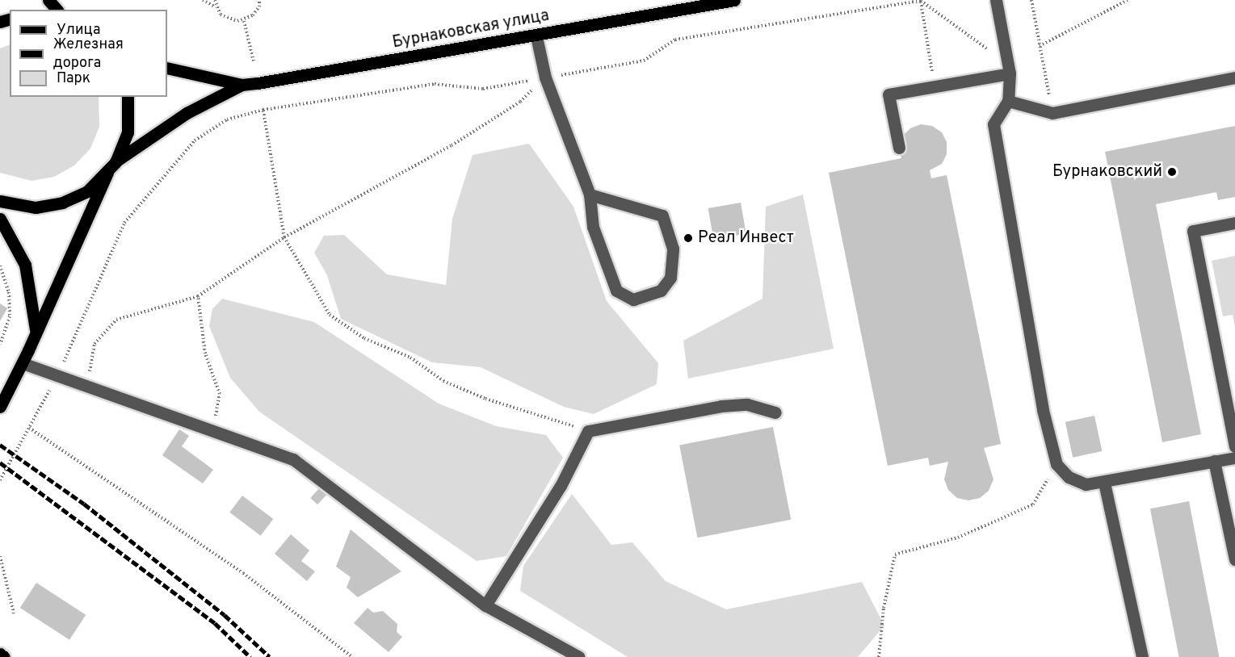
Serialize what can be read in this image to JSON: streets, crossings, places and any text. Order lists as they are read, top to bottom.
{
  "streets": {
    "main road": ["Бурнаковская улица"]
  },
  "places": ["Бурнаковский", "Реал Инвест"],
  "legend": ["Улица", "Железная дорога", "Парк"]
}
